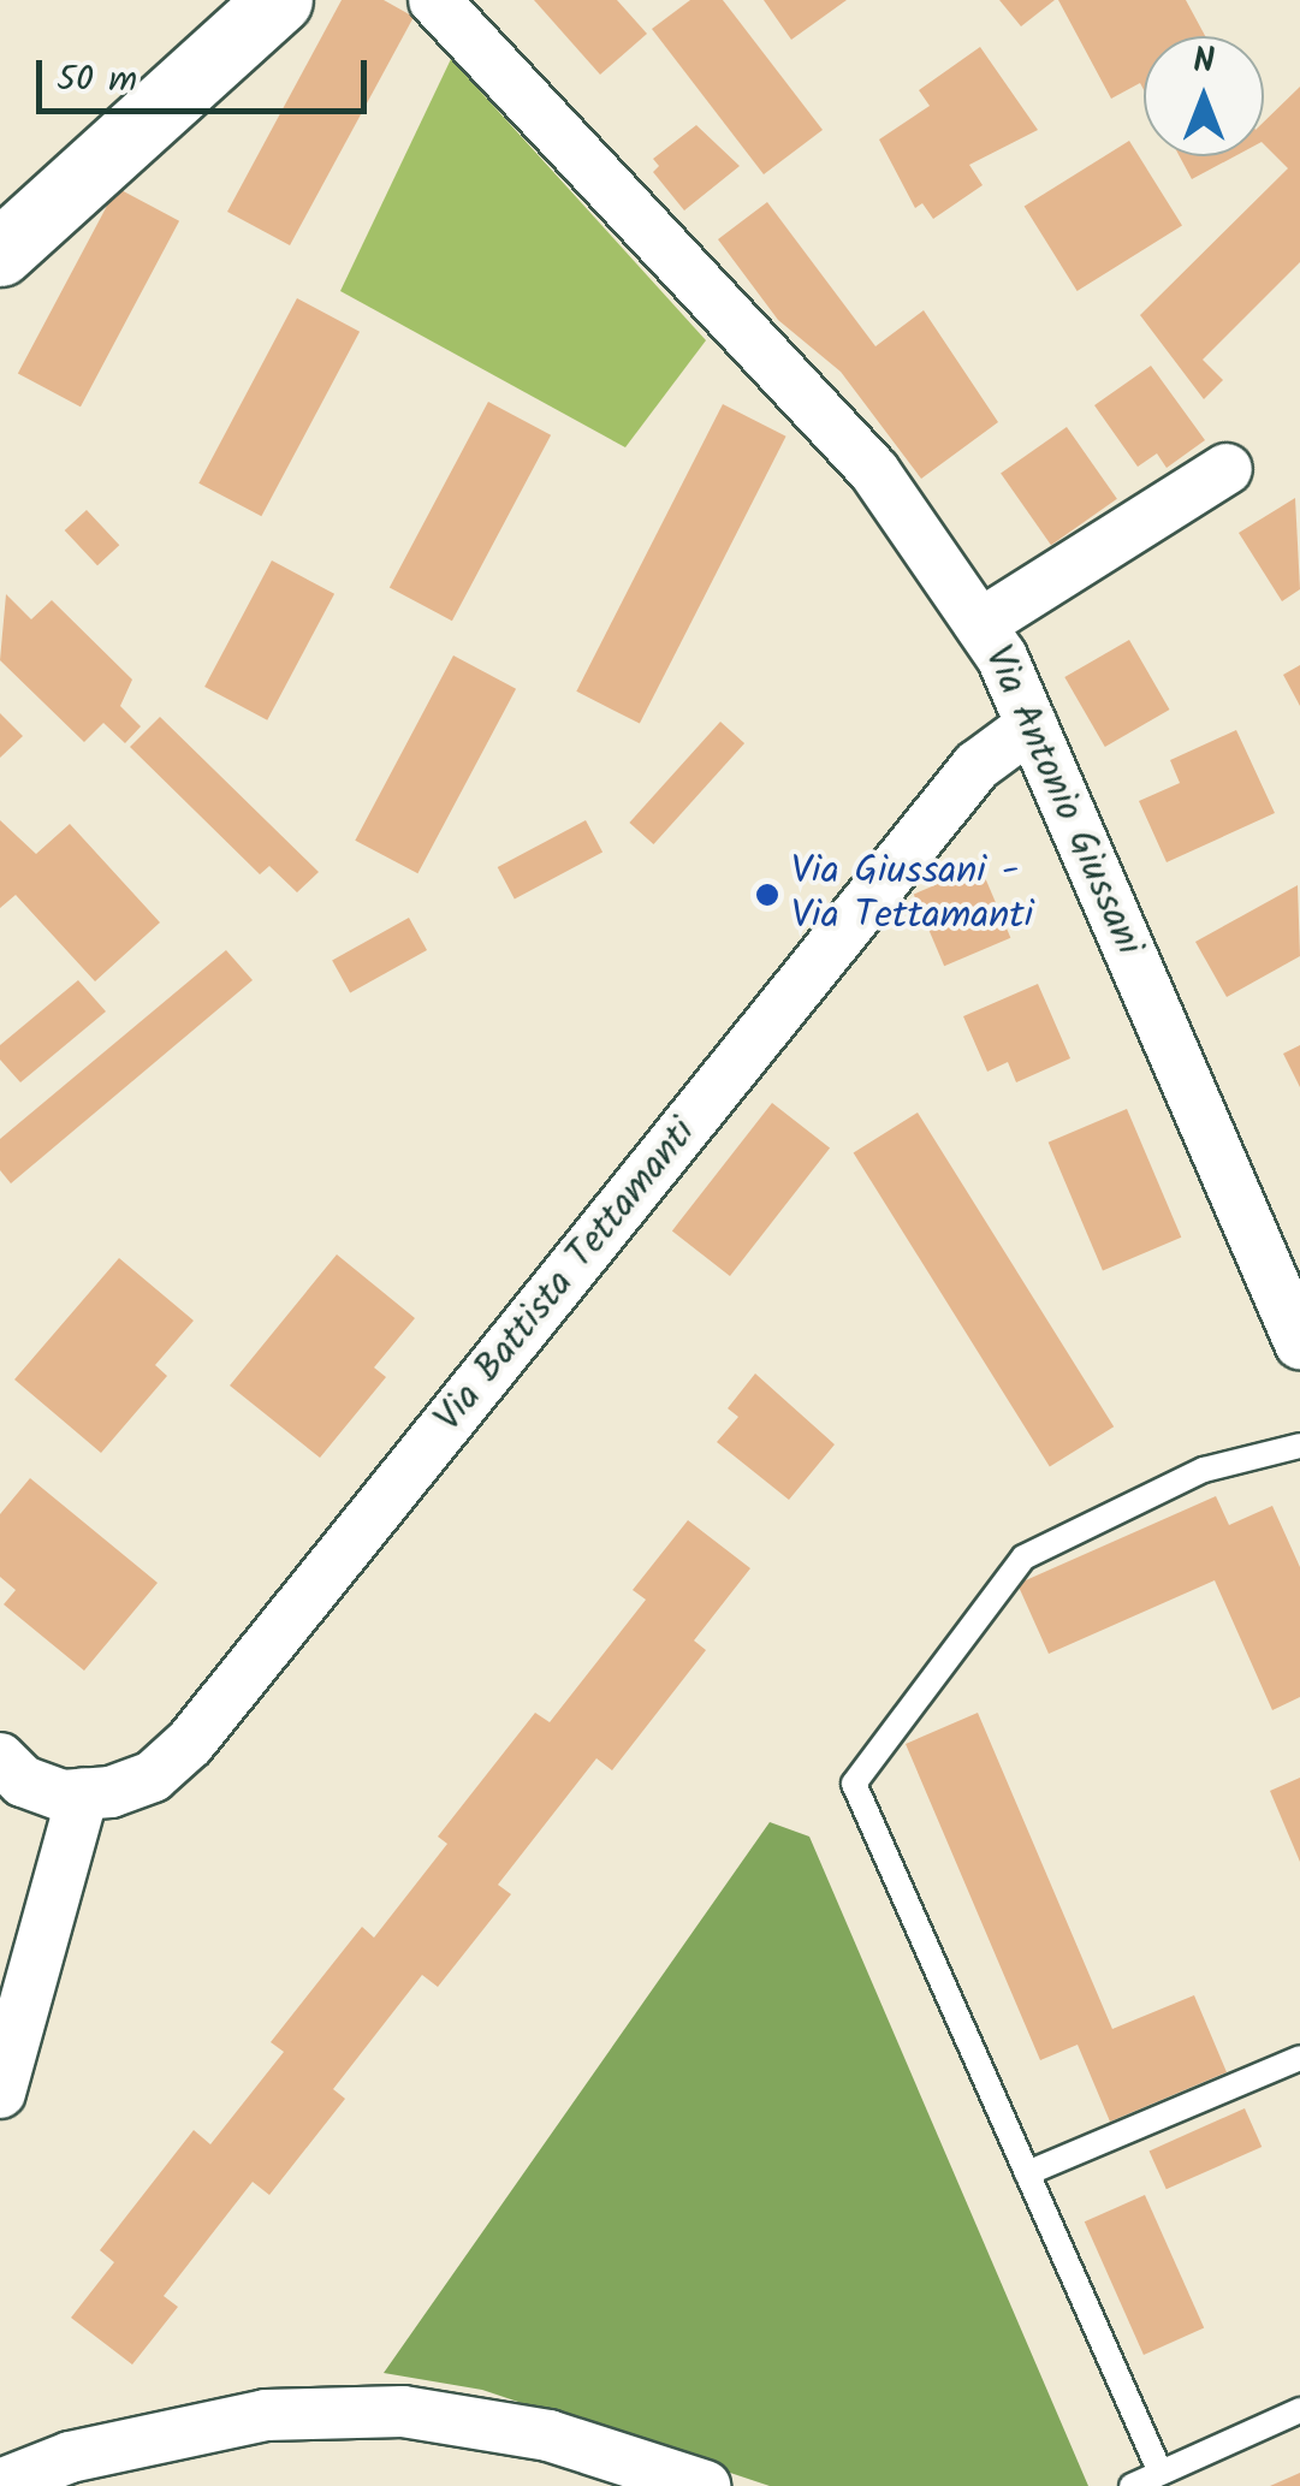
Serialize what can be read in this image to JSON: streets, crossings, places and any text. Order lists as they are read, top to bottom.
{
  "streets": {
    "street": ["Via Antonio Giussani", "Via Battista Tettamanti"]
  },
  "crossings": [
    ["Via Antonio Giussani", "Via Battista Tettamanti"]
  ],
  "places": ["Via Giussani - Via Tettamanti"],
  "scale_bar": "50 m",
  "north": "top"
}
